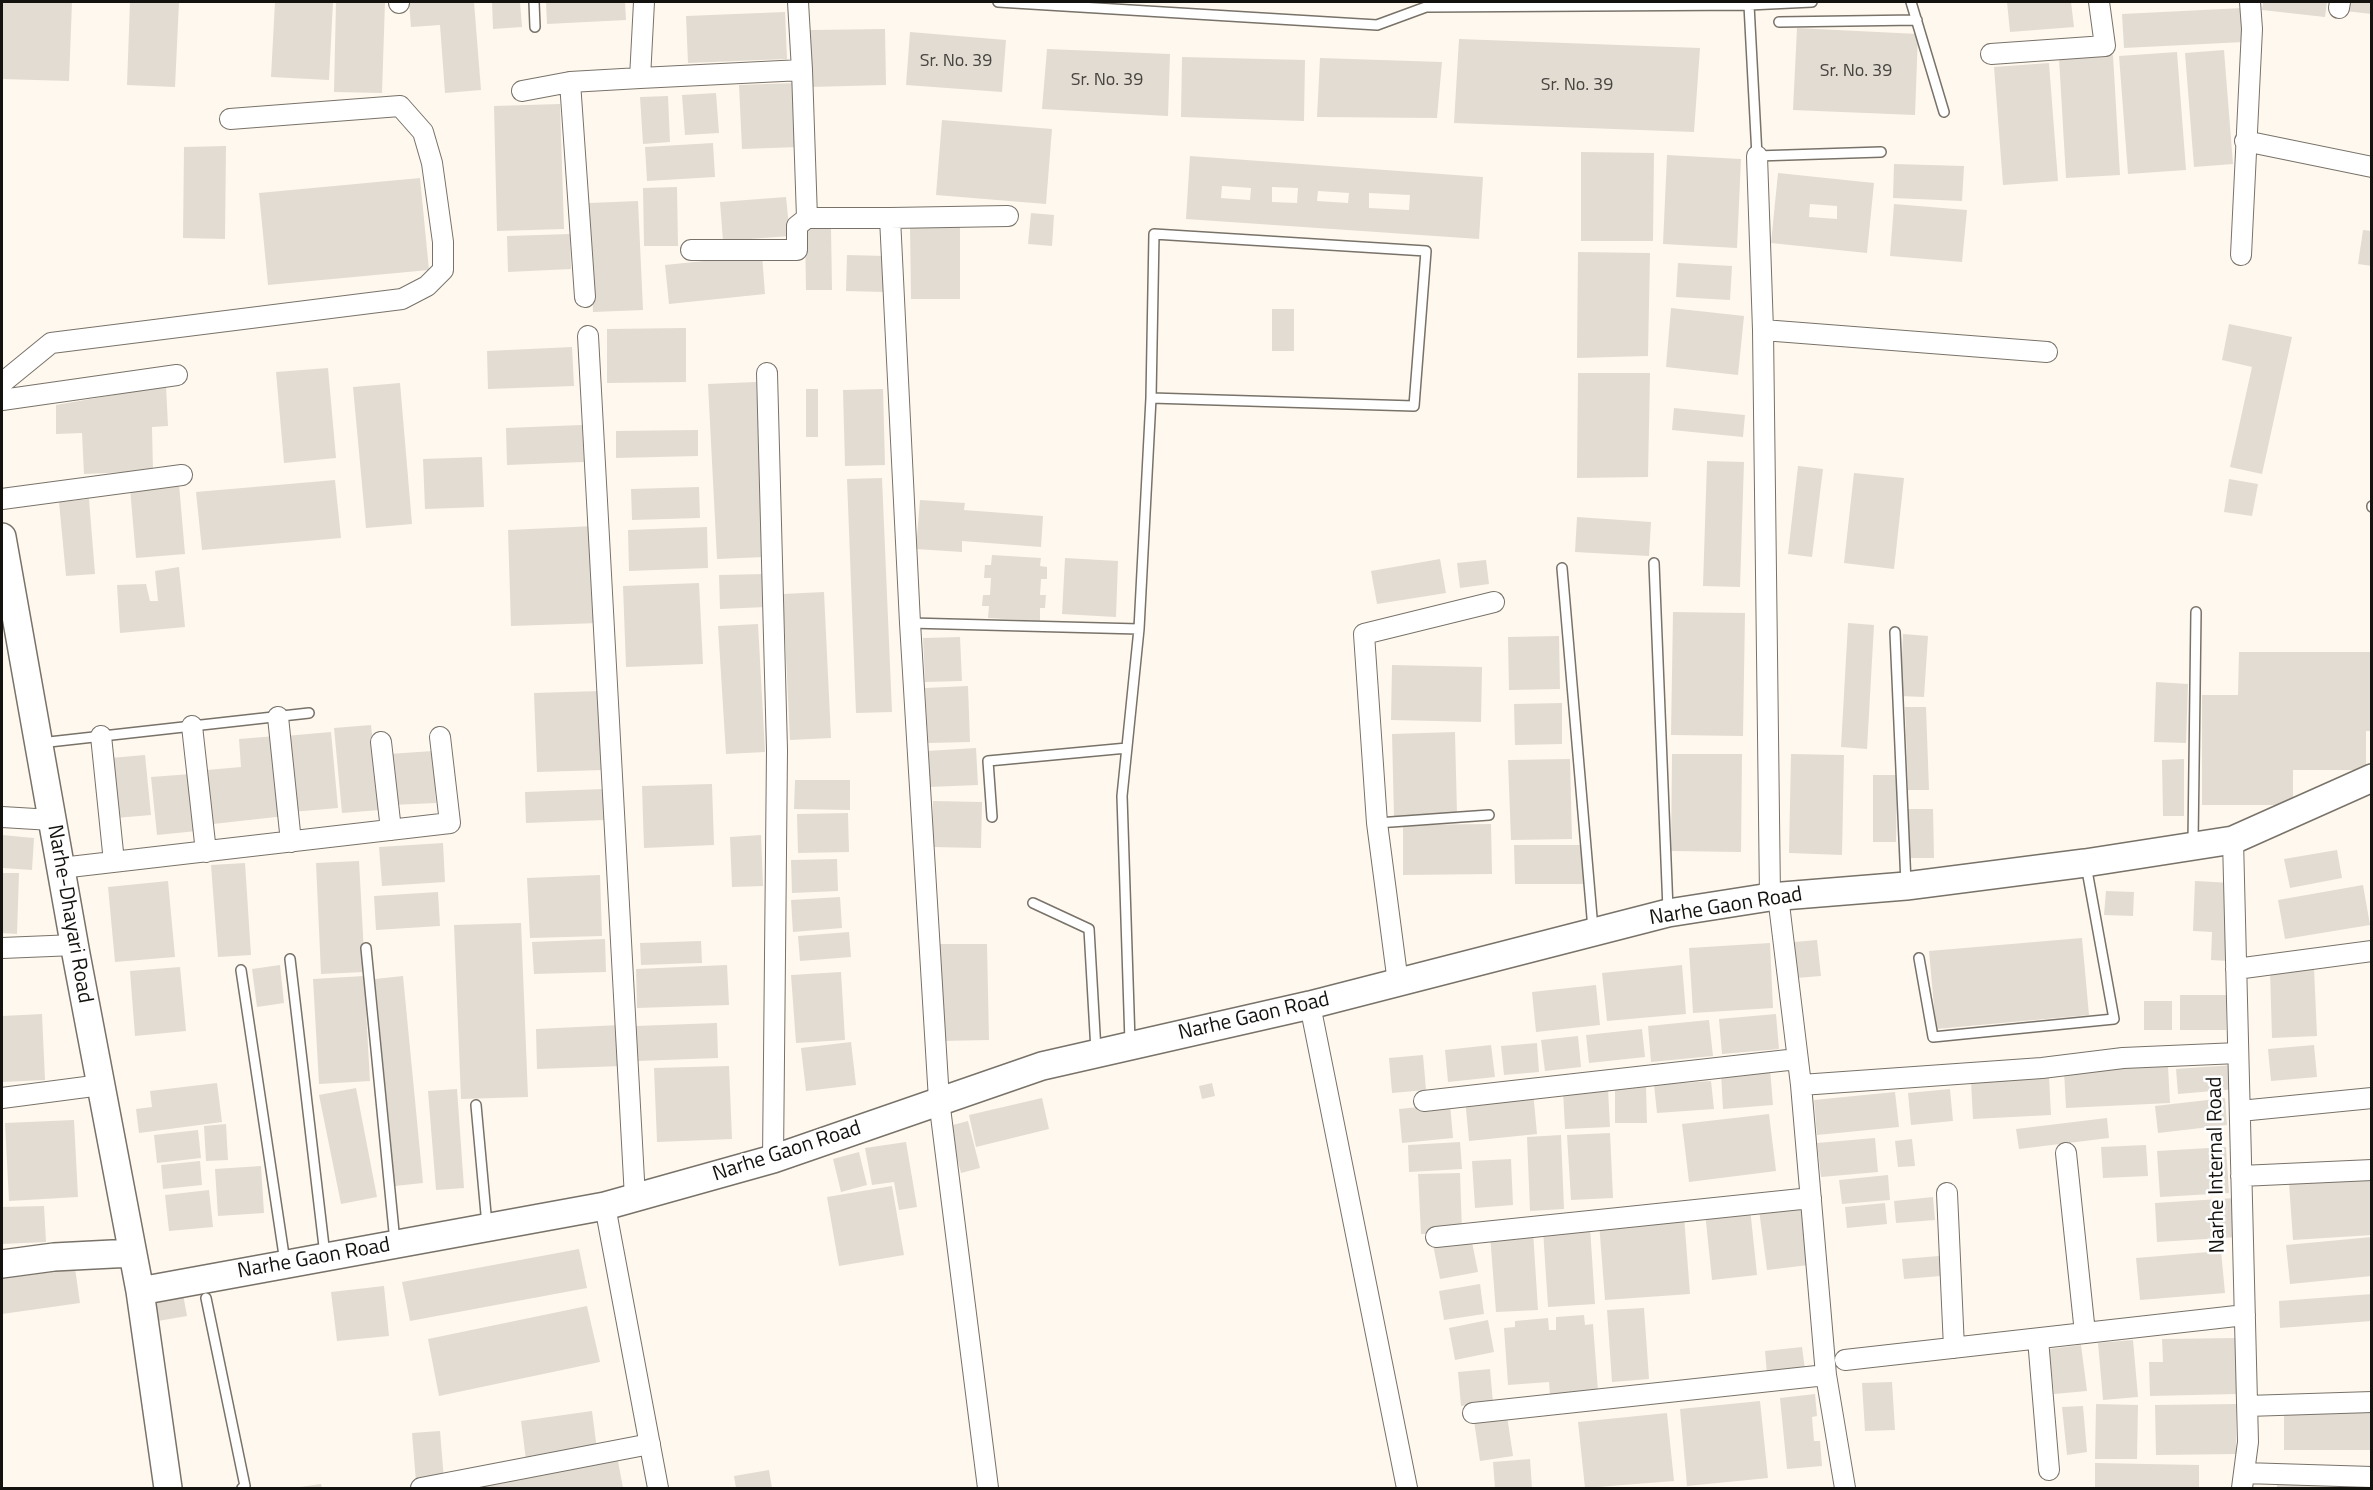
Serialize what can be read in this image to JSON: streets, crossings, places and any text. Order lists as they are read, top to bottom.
{
  "streets": {
    "street": ["Narhe Gaon Road", "Narhe-Dhayari Road", "Narhe Internal Road"]
  },
  "crossings": [
    ["Narhe Gaon Road", "Narhe-Dhayari Road"],
    ["Narhe Gaon Road", "Narhe Internal Road"]
  ],
  "house_numbers": [
    "Sr. No. 39",
    "Sr. No. 39",
    "Sr. No. 39",
    "Sr. No. 39"
  ]
}
